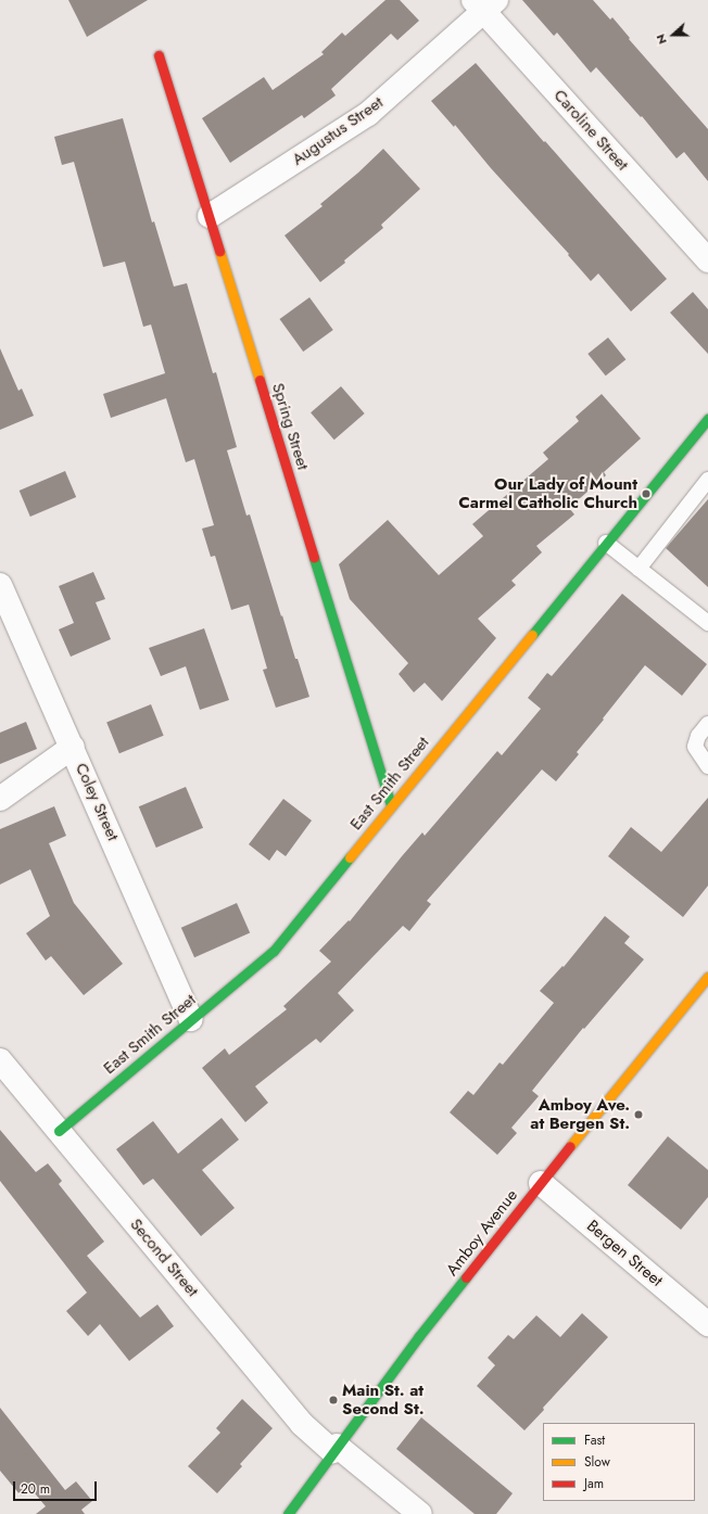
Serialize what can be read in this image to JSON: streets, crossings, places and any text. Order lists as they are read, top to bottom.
{
  "streets": {
    "street": [
      "Caroline Street",
      "Augustus Street",
      "Spring Street",
      "East Smith Street",
      "Coley Street",
      "Amboy Avenue",
      "Bergen Street",
      "Second Street"
    ]
  },
  "crossings": [
    ["Caroline Street", "Augustus Street"],
    ["Augustus Street", "Spring Street"],
    ["Spring Street", "East Smith Street"],
    ["East Smith Street", "Coley Street"],
    ["East Smith Street", "Second Street"],
    ["Amboy Avenue", "Bergen Street"],
    ["Amboy Avenue", "Second Street"]
  ],
  "places": ["Our Lady of Mount Carmel Catholic Church", "Amboy Ave. at Bergen St.", "Main St. at Second St."],
  "legend": ["Fast", "Slow", "Jam"],
  "scale_bar": "20 m",
  "north": "left"
}
